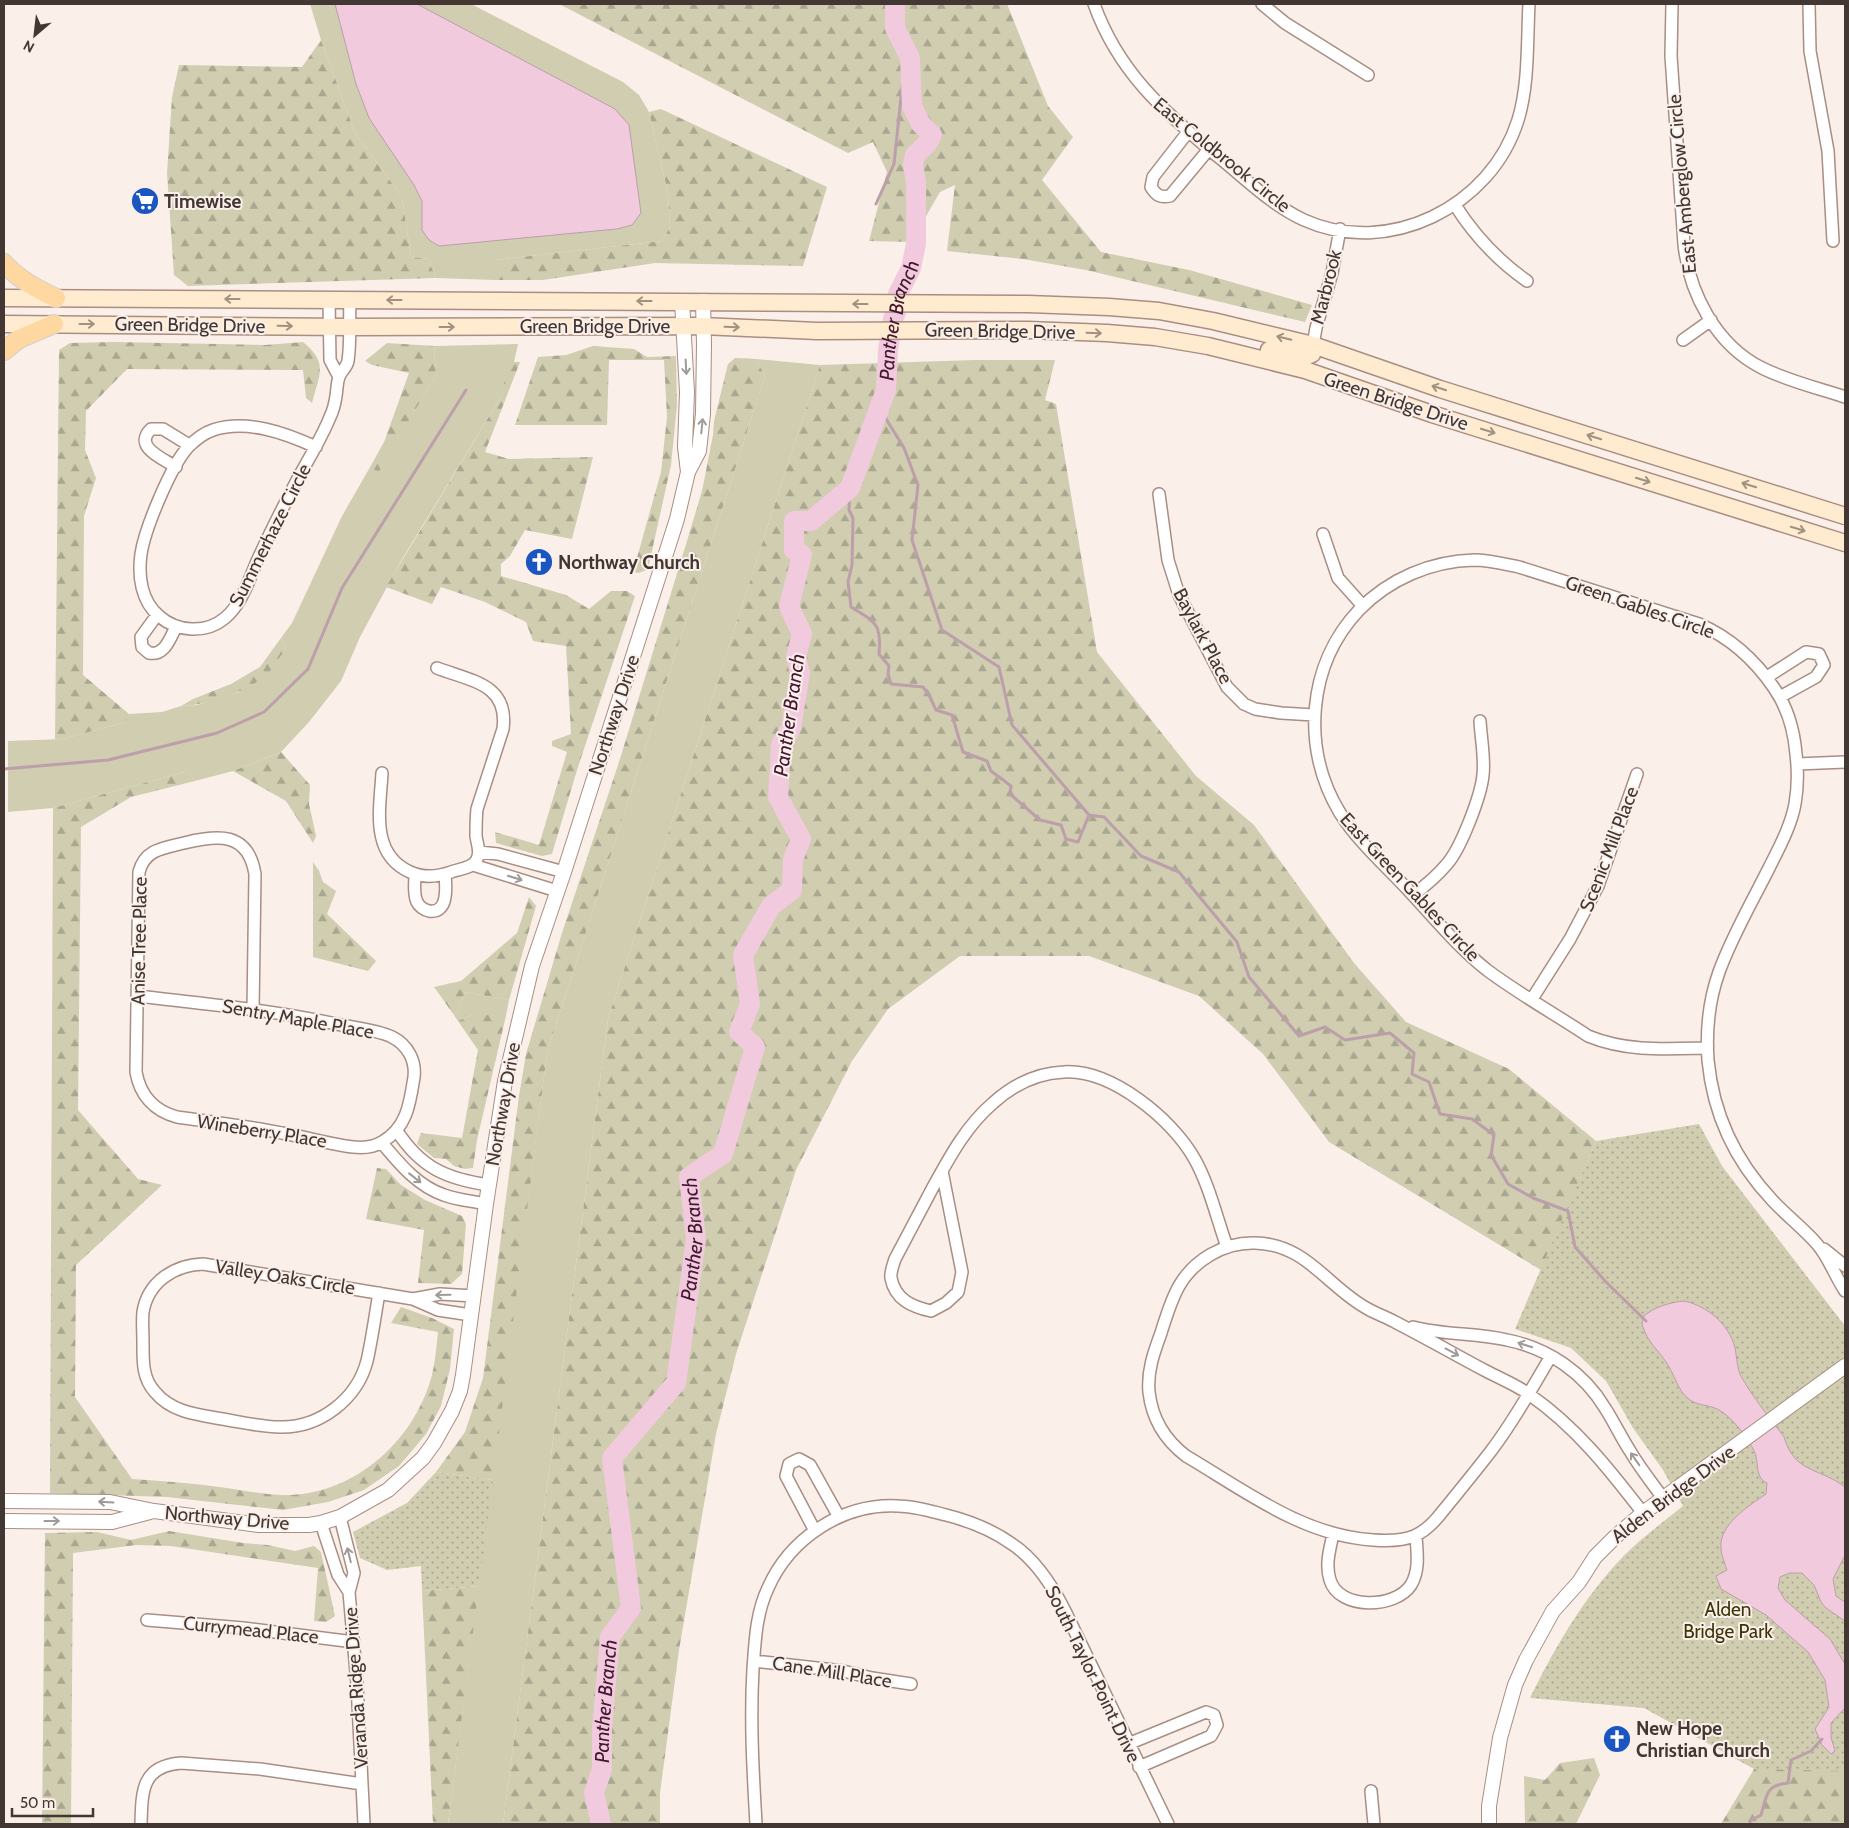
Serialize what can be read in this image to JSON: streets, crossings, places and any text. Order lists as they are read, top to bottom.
{
  "streets": {
    "main road": ["Green Bridge Drive"],
    "street": [
      "East Coldbrook Circle",
      "East Amberglow Circle",
      "Marbrook",
      "Summerhaze Circle",
      "Green Gables Circle",
      "Baylark Place",
      "Northway Drive",
      "Scenic Mill Place",
      "East Green Gables Circle",
      "Anise Tree Place",
      "Sentry Maple Place",
      "Wineberry Place",
      "Valley Oaks Circle",
      "Alden Bridge Drive",
      "Currymead Place",
      "Cane Mill Place",
      "South Taylor Point Drive",
      "Veranda Ridge Drive"
    ]
  },
  "crossings": [
    ["East Coldbrook Circle", "Marbrook"],
    ["Marbrook", "Green Bridge Drive"],
    ["Green Bridge Drive", "Summerhaze Circle"],
    ["Green Bridge Drive", "Northway Drive"],
    ["Green Gables Circle", "Baylark Place"],
    ["Green Gables Circle", "East Green Gables Circle"],
    ["Baylark Place", "East Green Gables Circle"],
    ["Northway Drive", "Valley Oaks Circle"],
    ["Northway Drive", "Veranda Ridge Drive"],
    ["Scenic Mill Place", "East Green Gables Circle"],
    ["Anise Tree Place", "Sentry Maple Place"],
    ["Anise Tree Place", "Wineberry Place"],
    ["Sentry Maple Place", "Wineberry Place"],
    ["Currymead Place", "Veranda Ridge Drive"],
    ["Cane Mill Place", "South Taylor Point Drive"]
  ],
  "water": ["Panther Branch"],
  "parks": ["Alden Bridge Park"],
  "places": {
    "supermarket": ["Timewise"],
    "church": ["Northway Church", "New Hope Christian Church"]
  },
  "scale_bar": "50 m",
  "north": "bottom left"
}
